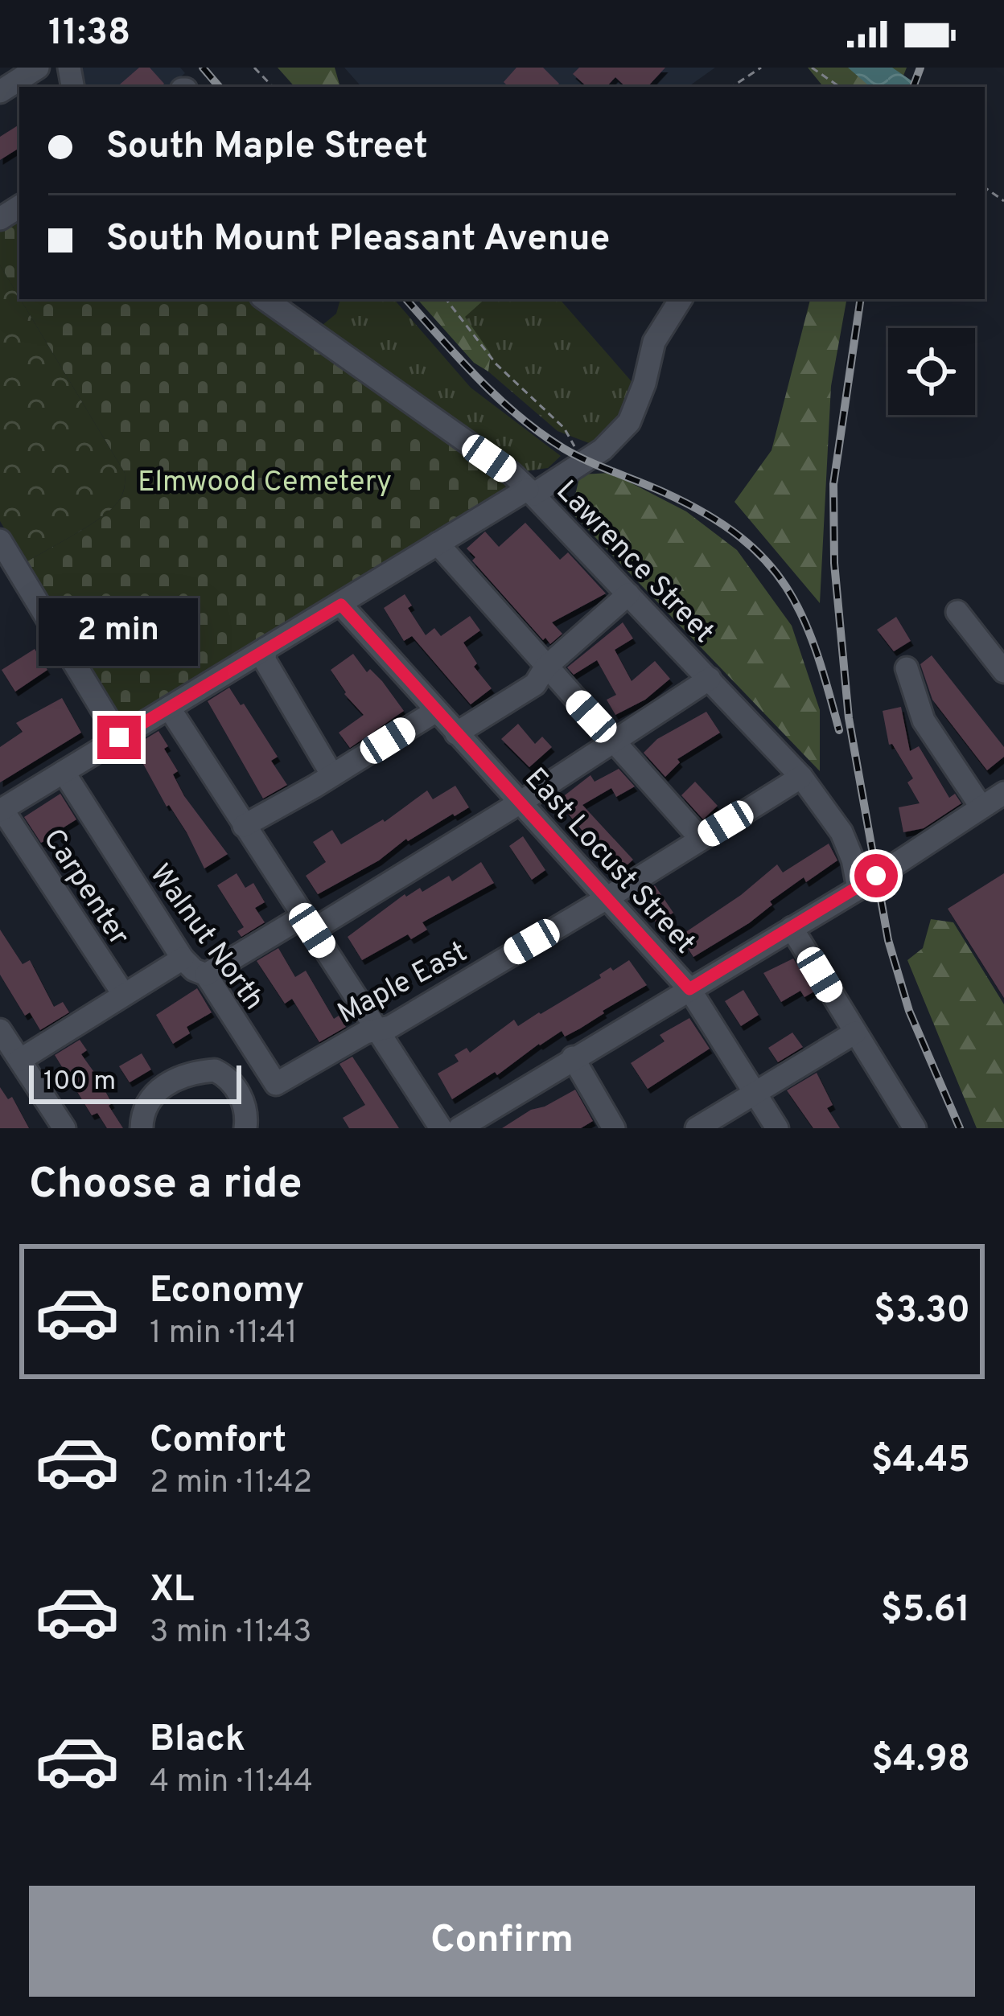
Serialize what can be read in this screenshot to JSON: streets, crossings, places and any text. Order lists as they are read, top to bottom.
{
  "streets": {
    "street": [
      "Lawrence Street",
      "East Locust Street",
      "Carpenter",
      "Walnut North",
      "Maple East"
    ]
  },
  "crossings": [
    ["Lawrence Street", "Maple East"],
    ["East Locust Street", "Maple East"],
    ["Walnut North", "Maple East"]
  ],
  "parks": ["Elmwood Cemetery"],
  "scale_bar": "100 m",
  "page": {
    "status": "11:38",
    "banner": ["South Maple Street", "South Mount Pleasant Avenue"],
    "bubble": "2 min",
    "scale": "100 m",
    "heading": "Choose a ride",
    "list": [
      {
        "name": "Economy",
        "note": "1 min · 11:41",
        "value": "$3.30"
      },
      {
        "name": "Comfort",
        "note": "2 min · 11:42",
        "value": "$4.45"
      },
      {
        "name": "XL",
        "note": "3 min · 11:43",
        "value": "$5.61"
      },
      {
        "name": "Black",
        "note": "4 min · 11:44",
        "value": "$4.98"
      }
    ],
    "buttons": "Confirm"
  }
}
